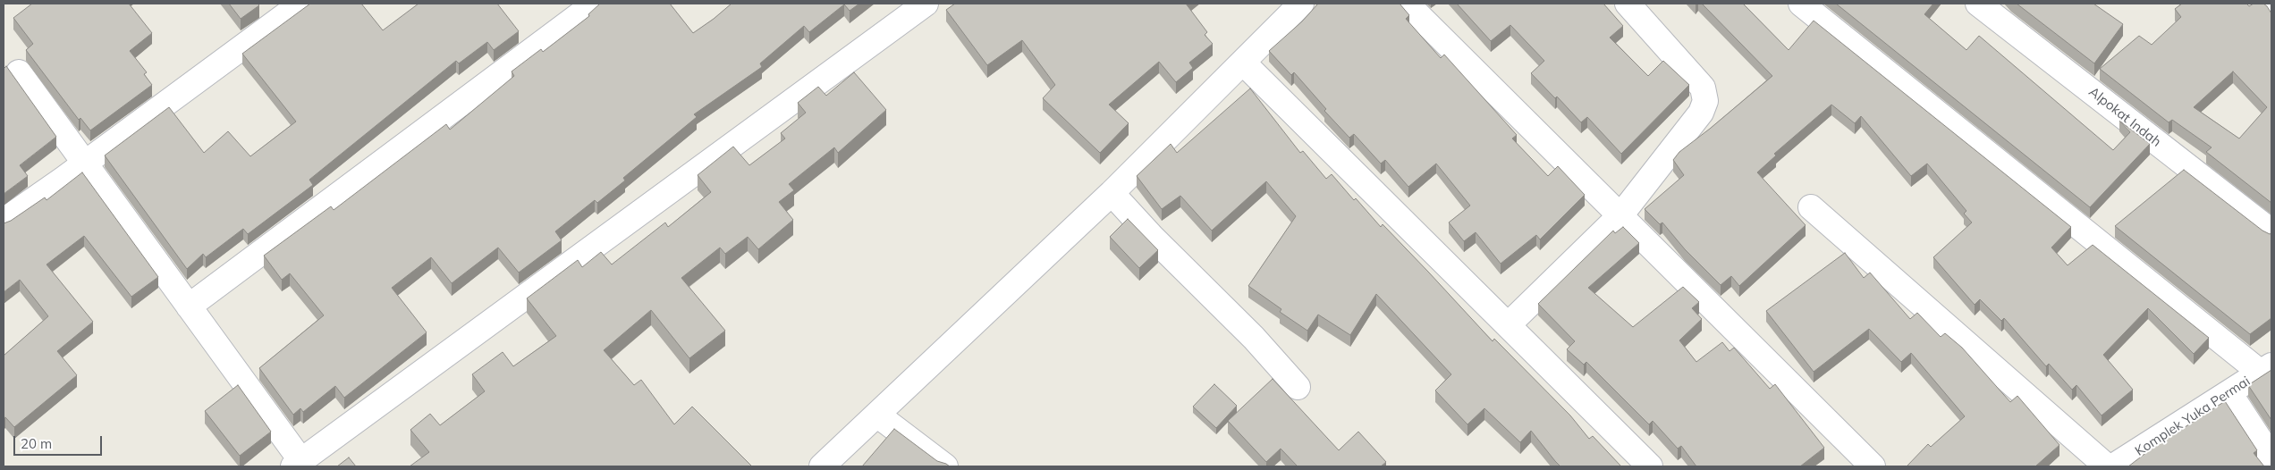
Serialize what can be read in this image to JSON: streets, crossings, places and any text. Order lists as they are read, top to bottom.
{
  "streets": {
    "street": ["Alpokat Indah", "Komplek Yuka Permai"]
  },
  "scale_bar": "20 m"
}
